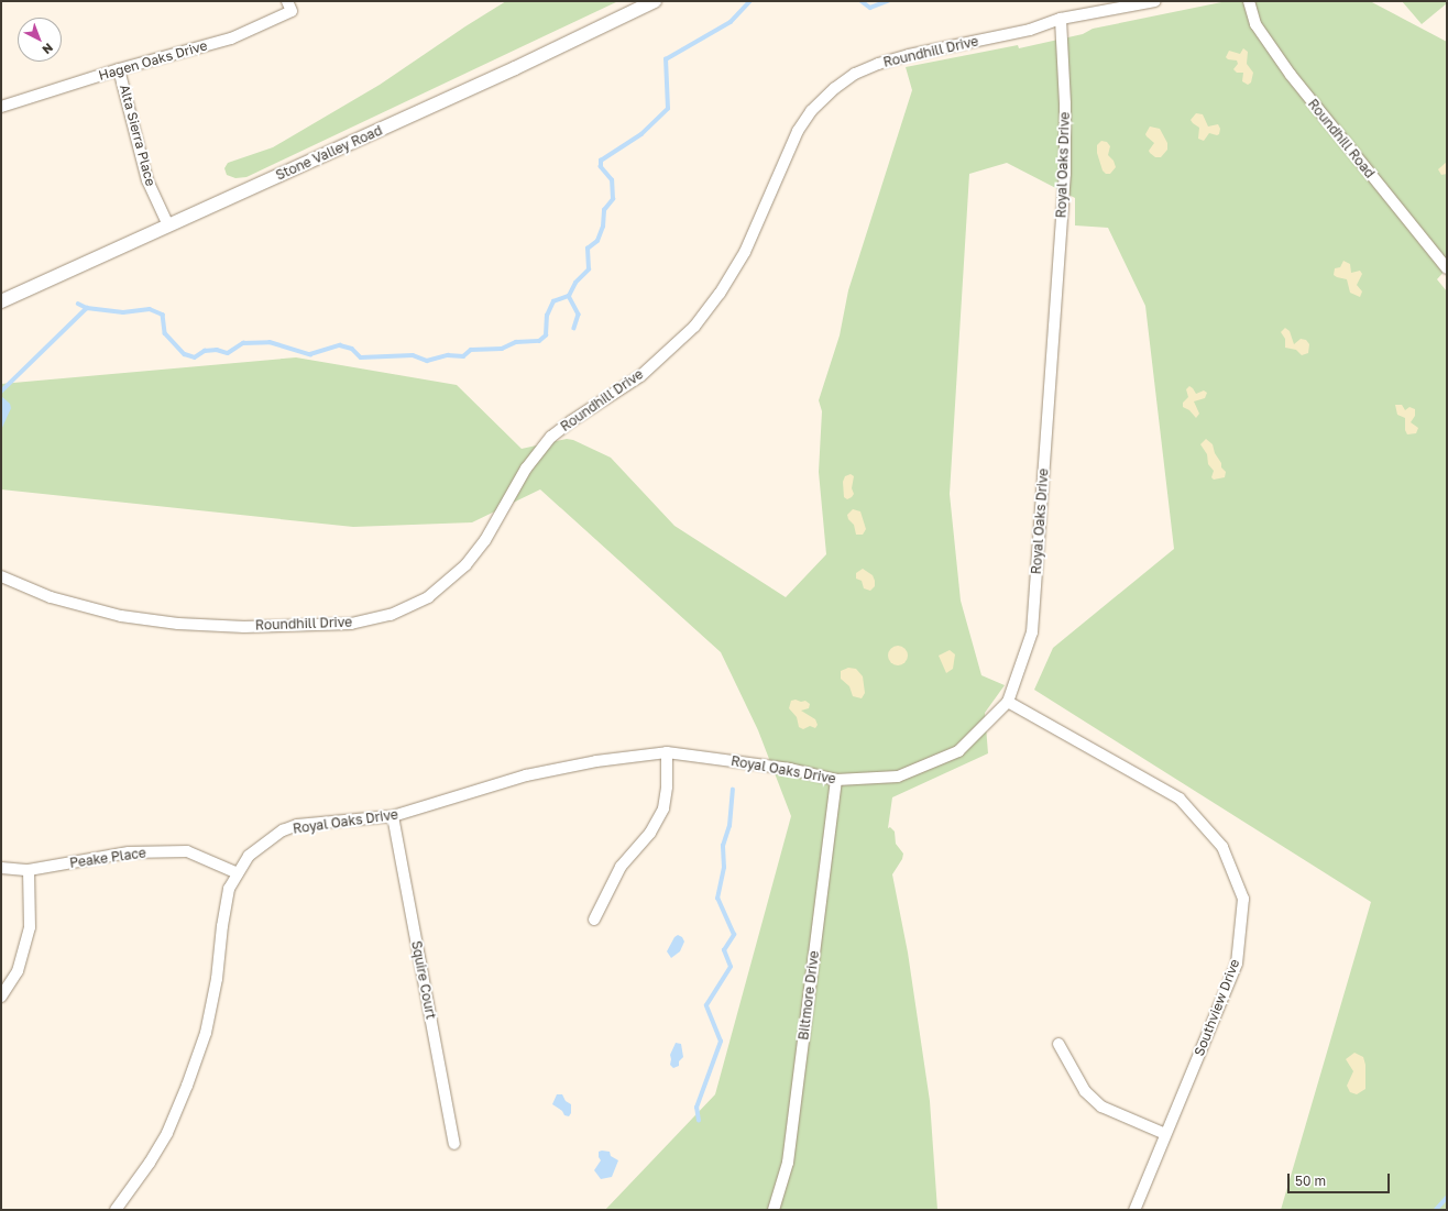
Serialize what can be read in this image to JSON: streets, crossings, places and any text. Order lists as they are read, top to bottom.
{
  "streets": {
    "street": [
      "Roundhill Drive",
      "Hagen Oaks Drive",
      "Alta Sierra Place",
      "Roundhill Road",
      "Stone Valley Road",
      "Royal Oaks Drive",
      "Peake Place",
      "Squire Court",
      "Biltmore Drive",
      "Southview Drive"
    ]
  },
  "crossings": [
    ["Roundhill Drive", "Royal Oaks Drive"],
    ["Hagen Oaks Drive", "Alta Sierra Place"],
    ["Alta Sierra Place", "Stone Valley Road"],
    ["Royal Oaks Drive", "Peake Place"],
    ["Royal Oaks Drive", "Squire Court"],
    ["Royal Oaks Drive", "Biltmore Drive"],
    ["Royal Oaks Drive", "Southview Drive"]
  ],
  "scale_bar": "50 m",
  "north": "bottom right"
}
